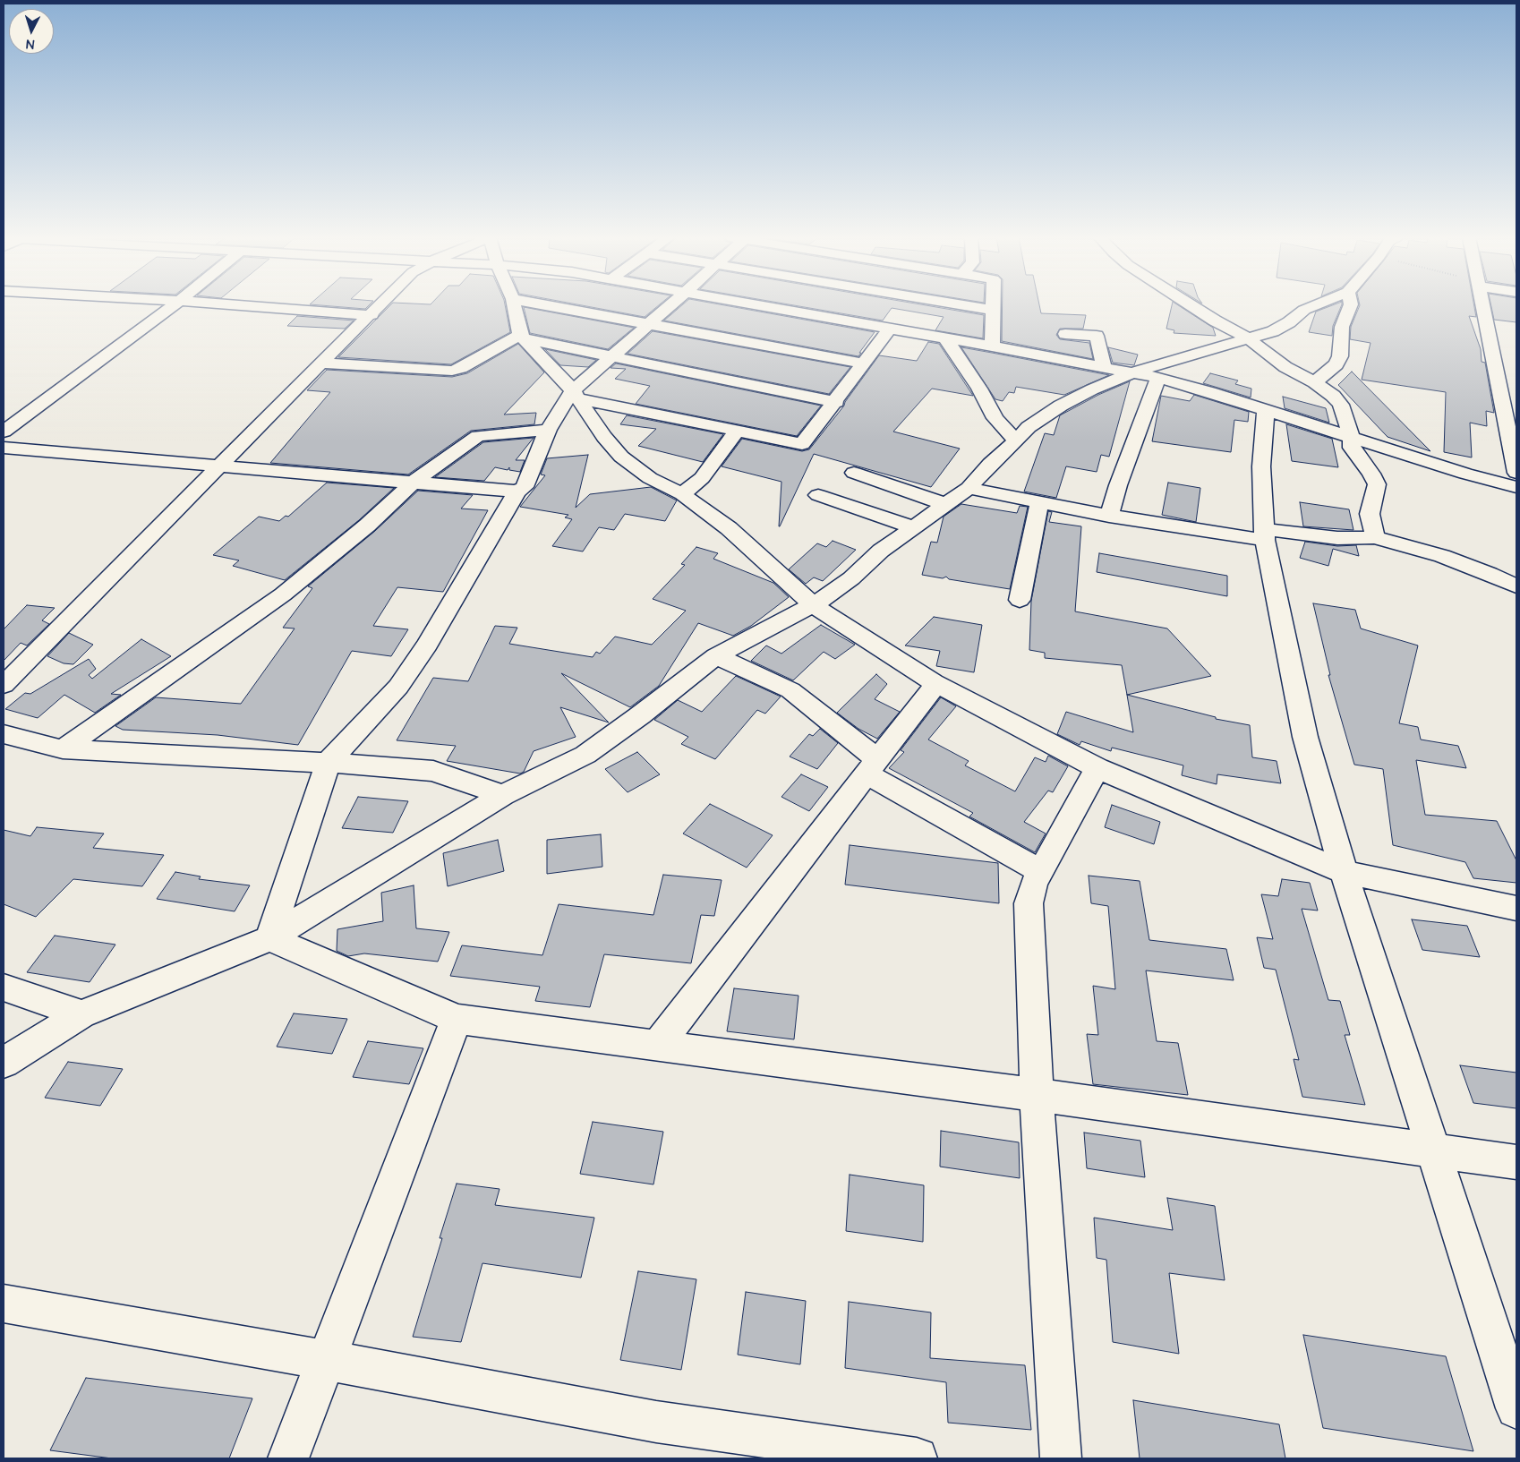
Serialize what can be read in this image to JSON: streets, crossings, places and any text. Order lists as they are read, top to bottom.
{
  "north": "bottom"
}
